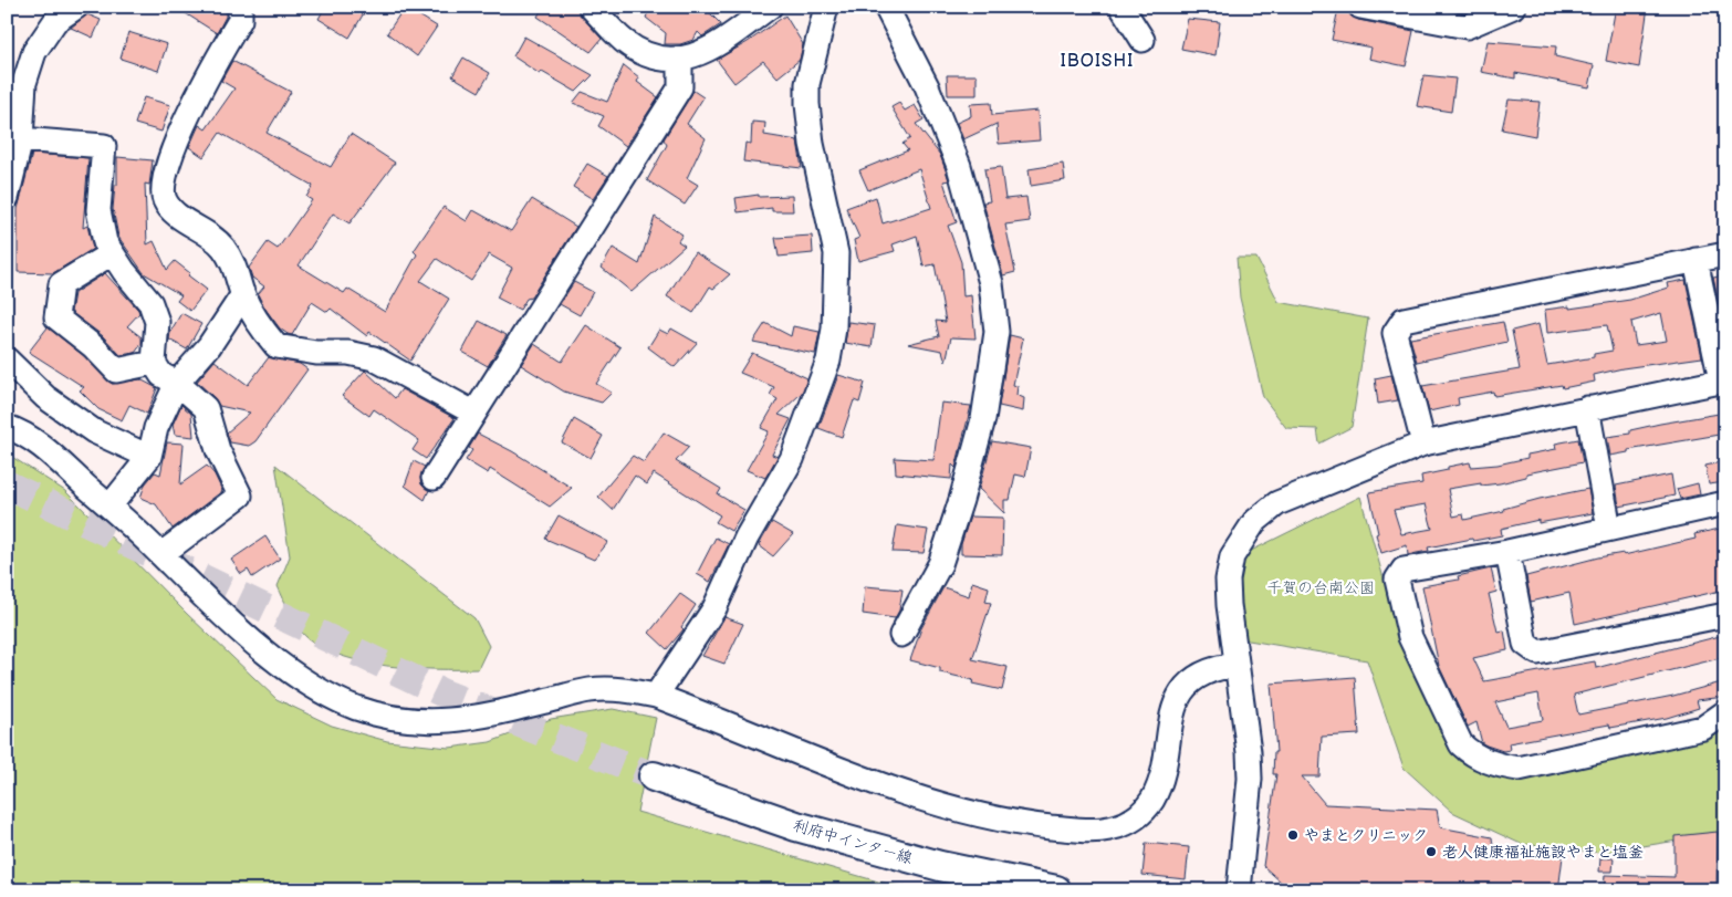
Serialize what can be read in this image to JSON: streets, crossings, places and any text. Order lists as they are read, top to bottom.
{
  "streets": {
    "main road": ["利府中インター線"]
  },
  "districts": ["IBOISHI"],
  "parks": ["千賀の台南公園"],
  "places": ["やまとクリニック", "老人健康福祉施設やまと塩釜"]
}
